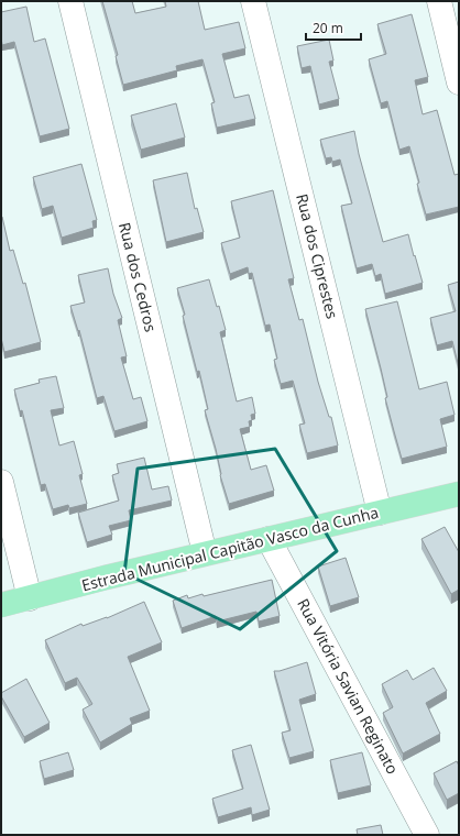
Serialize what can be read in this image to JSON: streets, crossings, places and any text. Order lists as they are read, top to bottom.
{
  "streets": {
    "main road": ["Estrada Municipal Capitão Vasco da Cunha"],
    "street": ["Rua dos Ciprestes", "Rua dos Cedros", "Rua Vitória Savian Reginato"]
  },
  "crossings": [
    ["Rua dos Ciprestes", "Estrada Municipal Capitão Vasco da Cunha"],
    ["Rua dos Cedros", "Estrada Municipal Capitão Vasco da Cunha"],
    ["Estrada Municipal Capitão Vasco da Cunha", "Rua Vitória Savian Reginato"]
  ],
  "scale_bar": "20 m"
}
